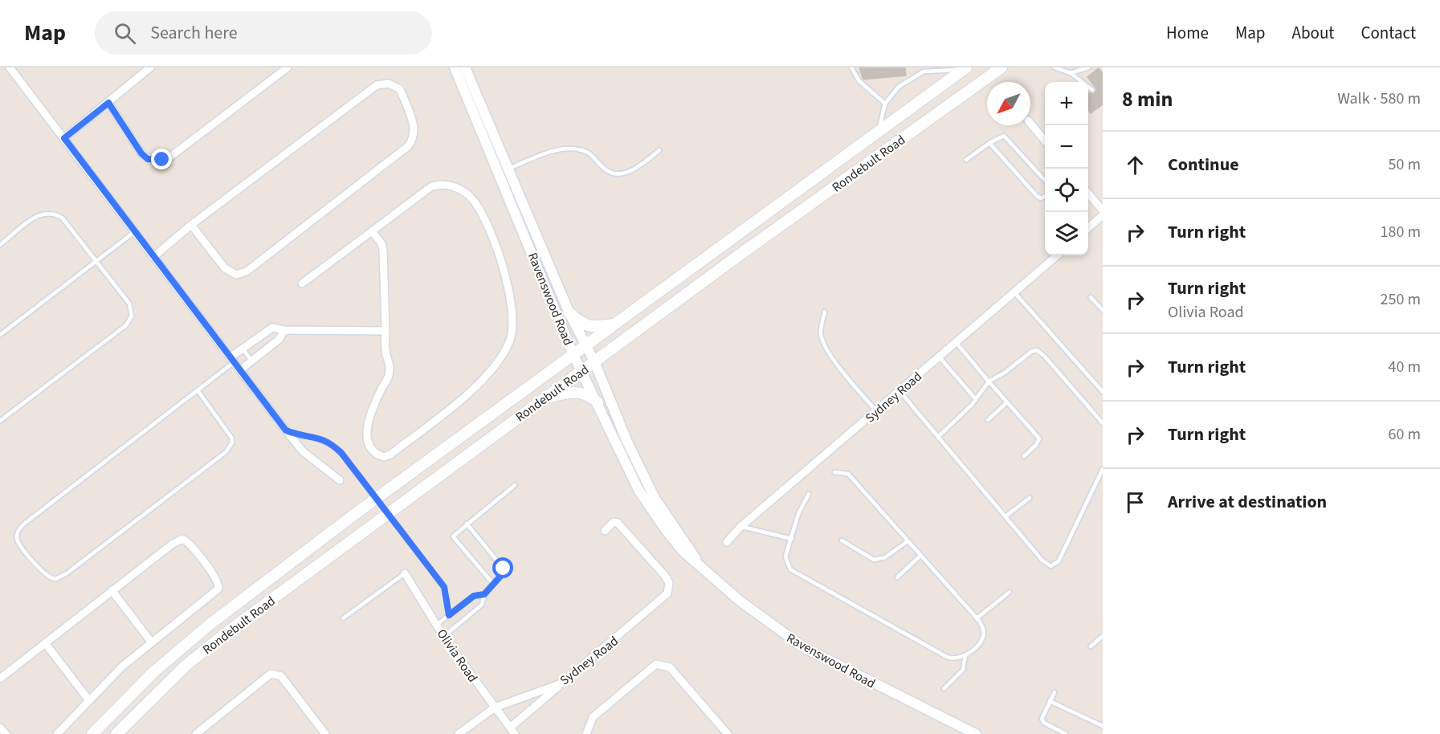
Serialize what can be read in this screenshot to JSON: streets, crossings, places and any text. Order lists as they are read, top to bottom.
{
  "streets": {
    "main road": ["Rondebult Road"],
    "street": ["Ravenswood Road", "Sydney Road", "Olivia Road"]
  },
  "crossings": [
    ["Rondebult Road", "Ravenswood Road"],
    ["Sydney Road", "Olivia Road"]
  ],
  "north": "bottom left",
  "page": {
    "header": "Map",
    "search": "Search here",
    "nav": [
      "Home",
      "Map",
      "About",
      "Contact"
    ],
    "heading": ["8 min", "Walk · 580 m"],
    "map_buttons": ["+", "−"],
    "list": [
      ["Continue", "50 m"],
      ["Turn right", "180 m"],
      ["Turn right", "Olivia Road", "250 m"],
      ["Turn right", "40 m"],
      ["Turn right", "60 m"],
      "Arrive at destination"
    ]
  }
}
